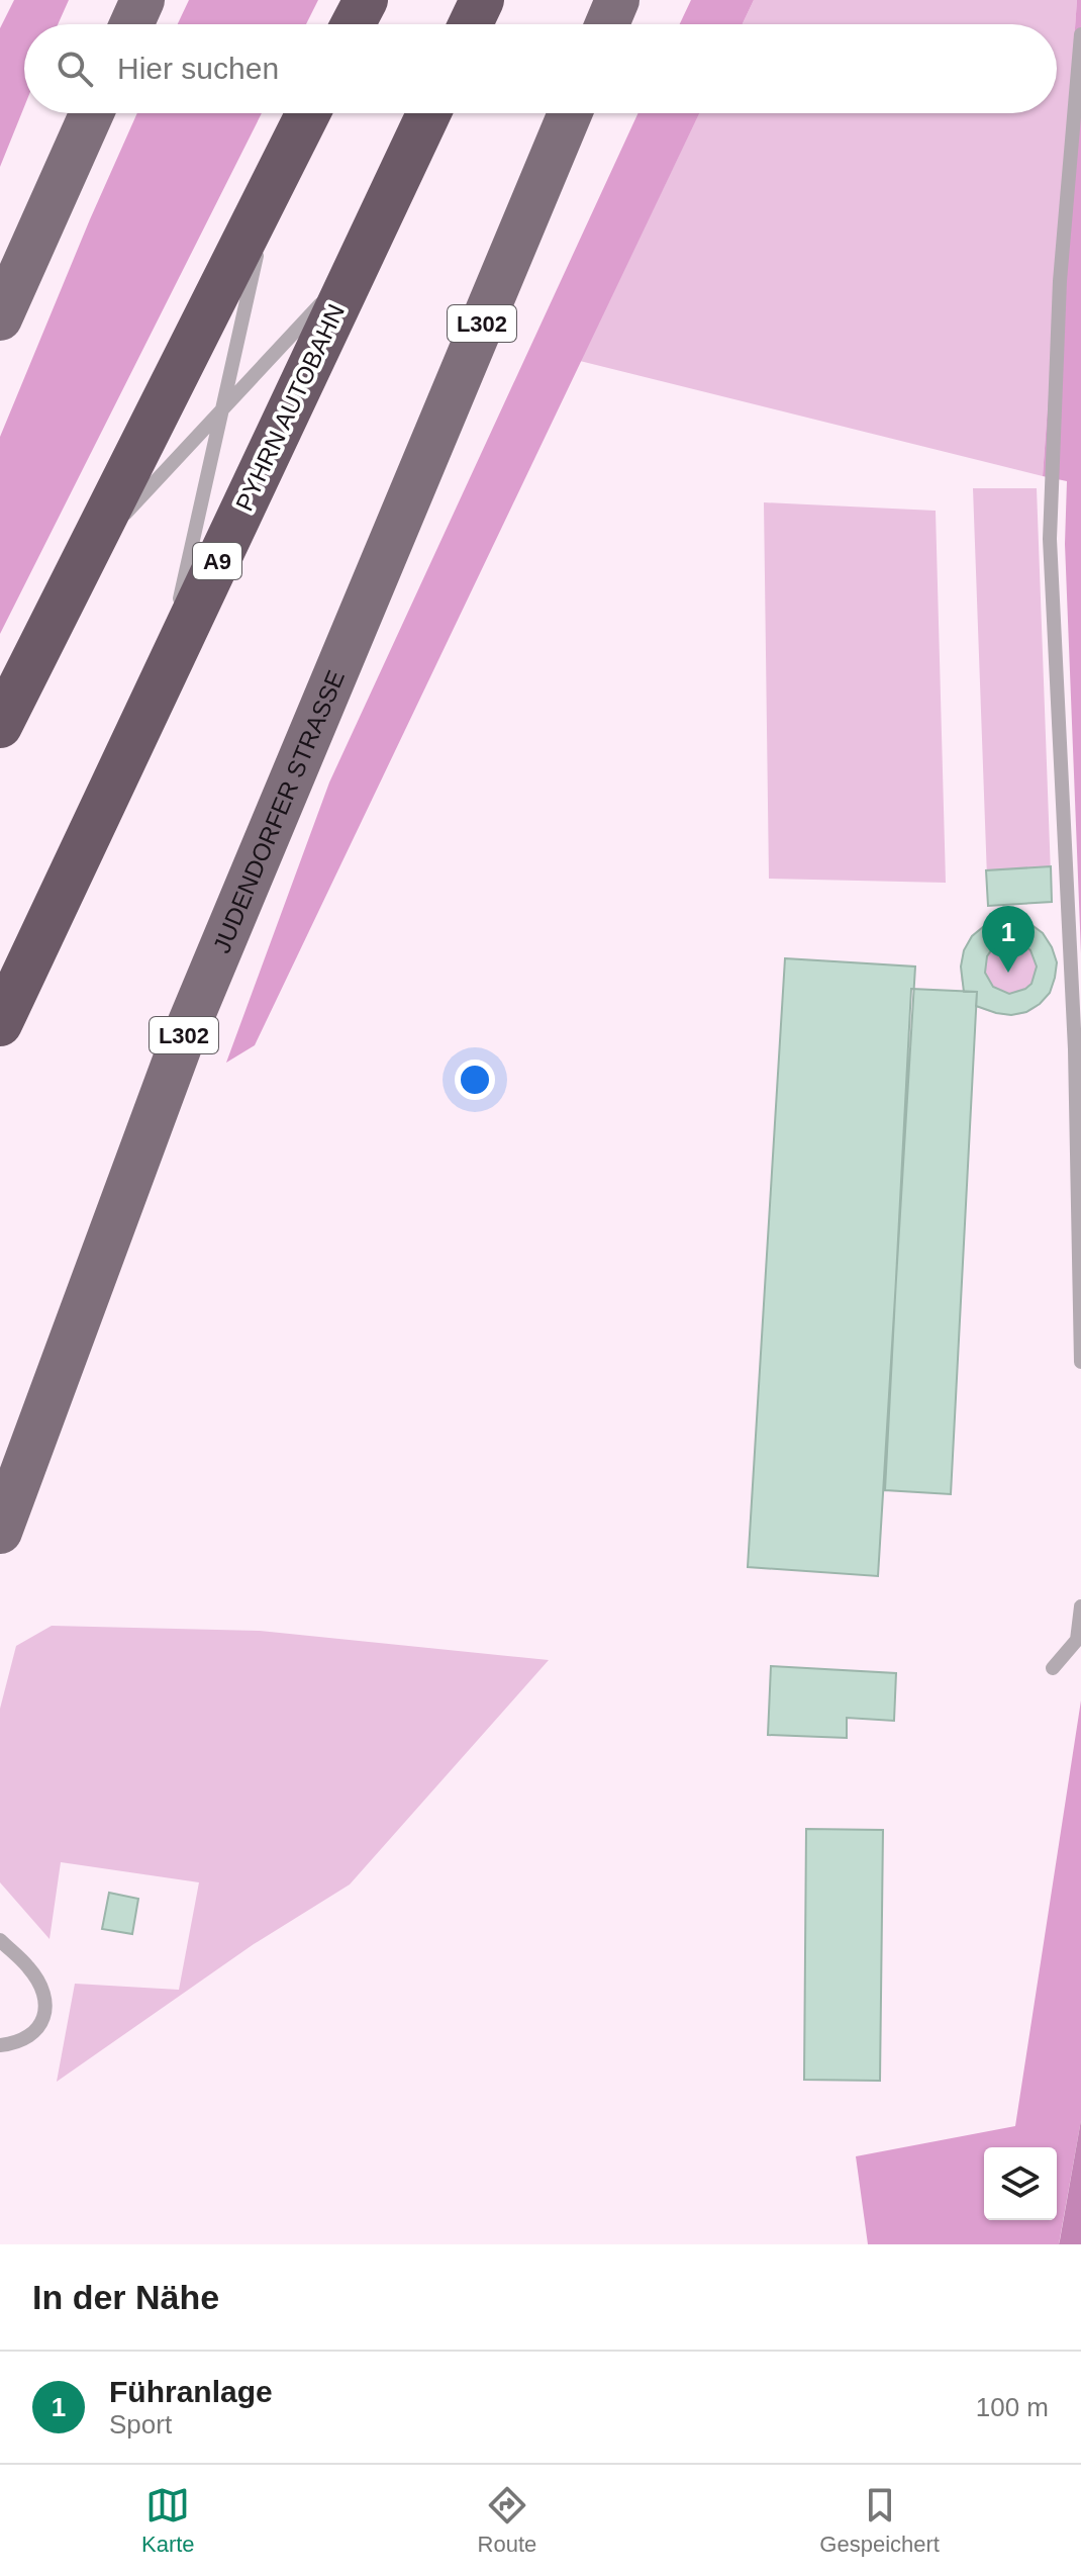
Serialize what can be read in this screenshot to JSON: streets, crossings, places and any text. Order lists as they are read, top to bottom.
{
  "streets": {
    "highway": ["PYHRN AUTOBAHN", "A9"],
    "main road": ["L302", "JUDENDORFER STRASSE"]
  },
  "page": {
    "search": "Hier suchen",
    "pins": "1",
    "heading": "In der Nähe",
    "list": [
      {
        "mark": "1",
        "name": "Führanlage",
        "note": "Sport",
        "value": "100 m"
      }
    ],
    "nav": ["Karte", "Route", "Gespeichert"]
  }
}
